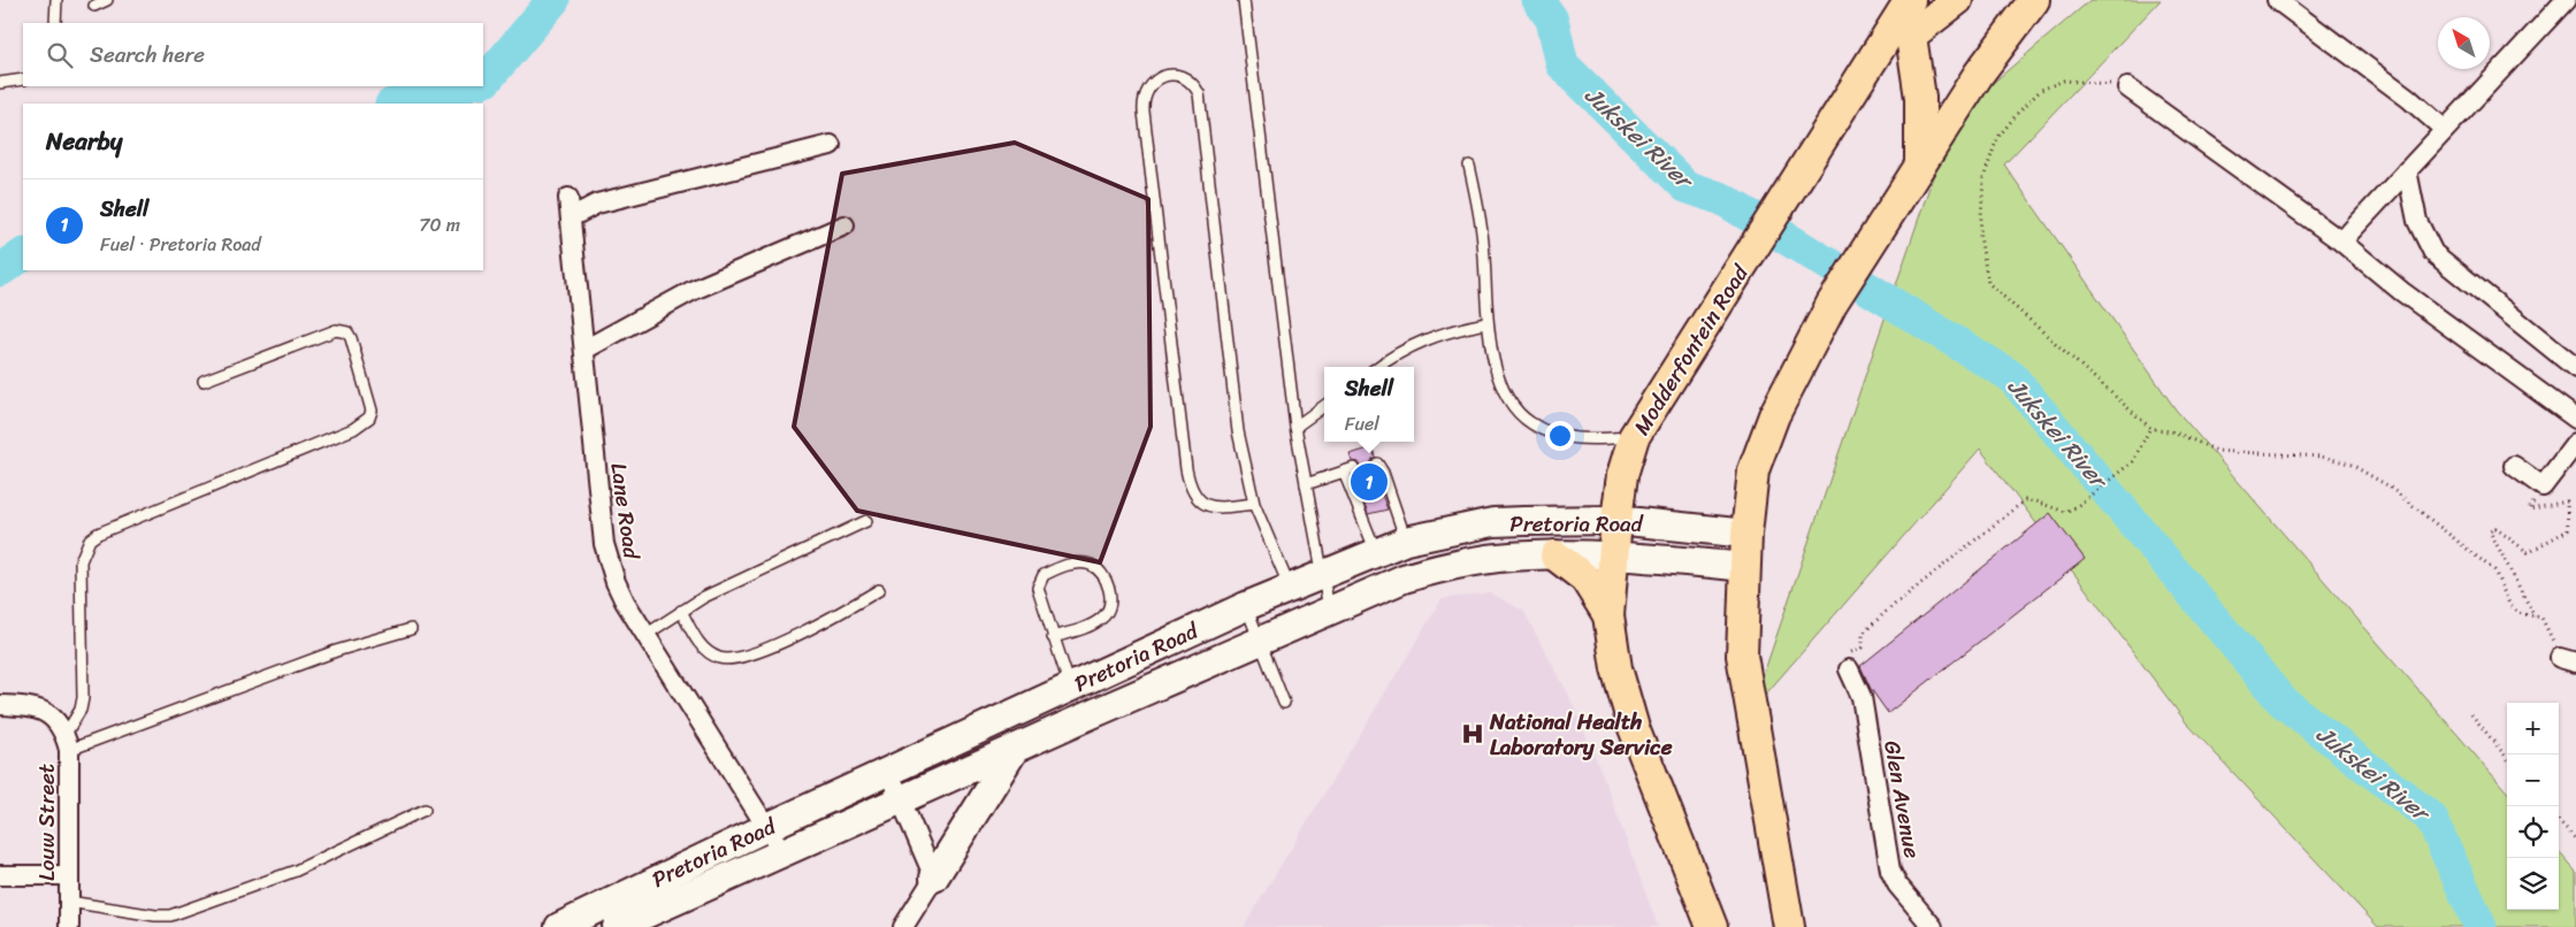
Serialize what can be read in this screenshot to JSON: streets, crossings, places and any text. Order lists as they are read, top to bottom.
{
  "streets": {
    "main road": ["Modderfontein Road", "Pretoria Road"],
    "street": ["Lane Road", "Glen Avenue", "Louw Street"]
  },
  "crossings": [
    ["Modderfontein Road", "Pretoria Road"],
    ["Lane Road", "Pretoria Road"]
  ],
  "water": ["Jukskei River"],
  "places": {
    "hospital": ["National Health Laboratory Service"]
  },
  "north": "top left",
  "page": {
    "search": "Search here",
    "heading": "Nearby",
    "list": [
      {
        "mark": "1",
        "name": "Shell",
        "note": "Fuel · Pretoria Road",
        "value": "70 m"
      }
    ],
    "popup": ["Shell", "Fuel"],
    "pins": "1",
    "map_buttons": ["+", "−"]
  }
}
